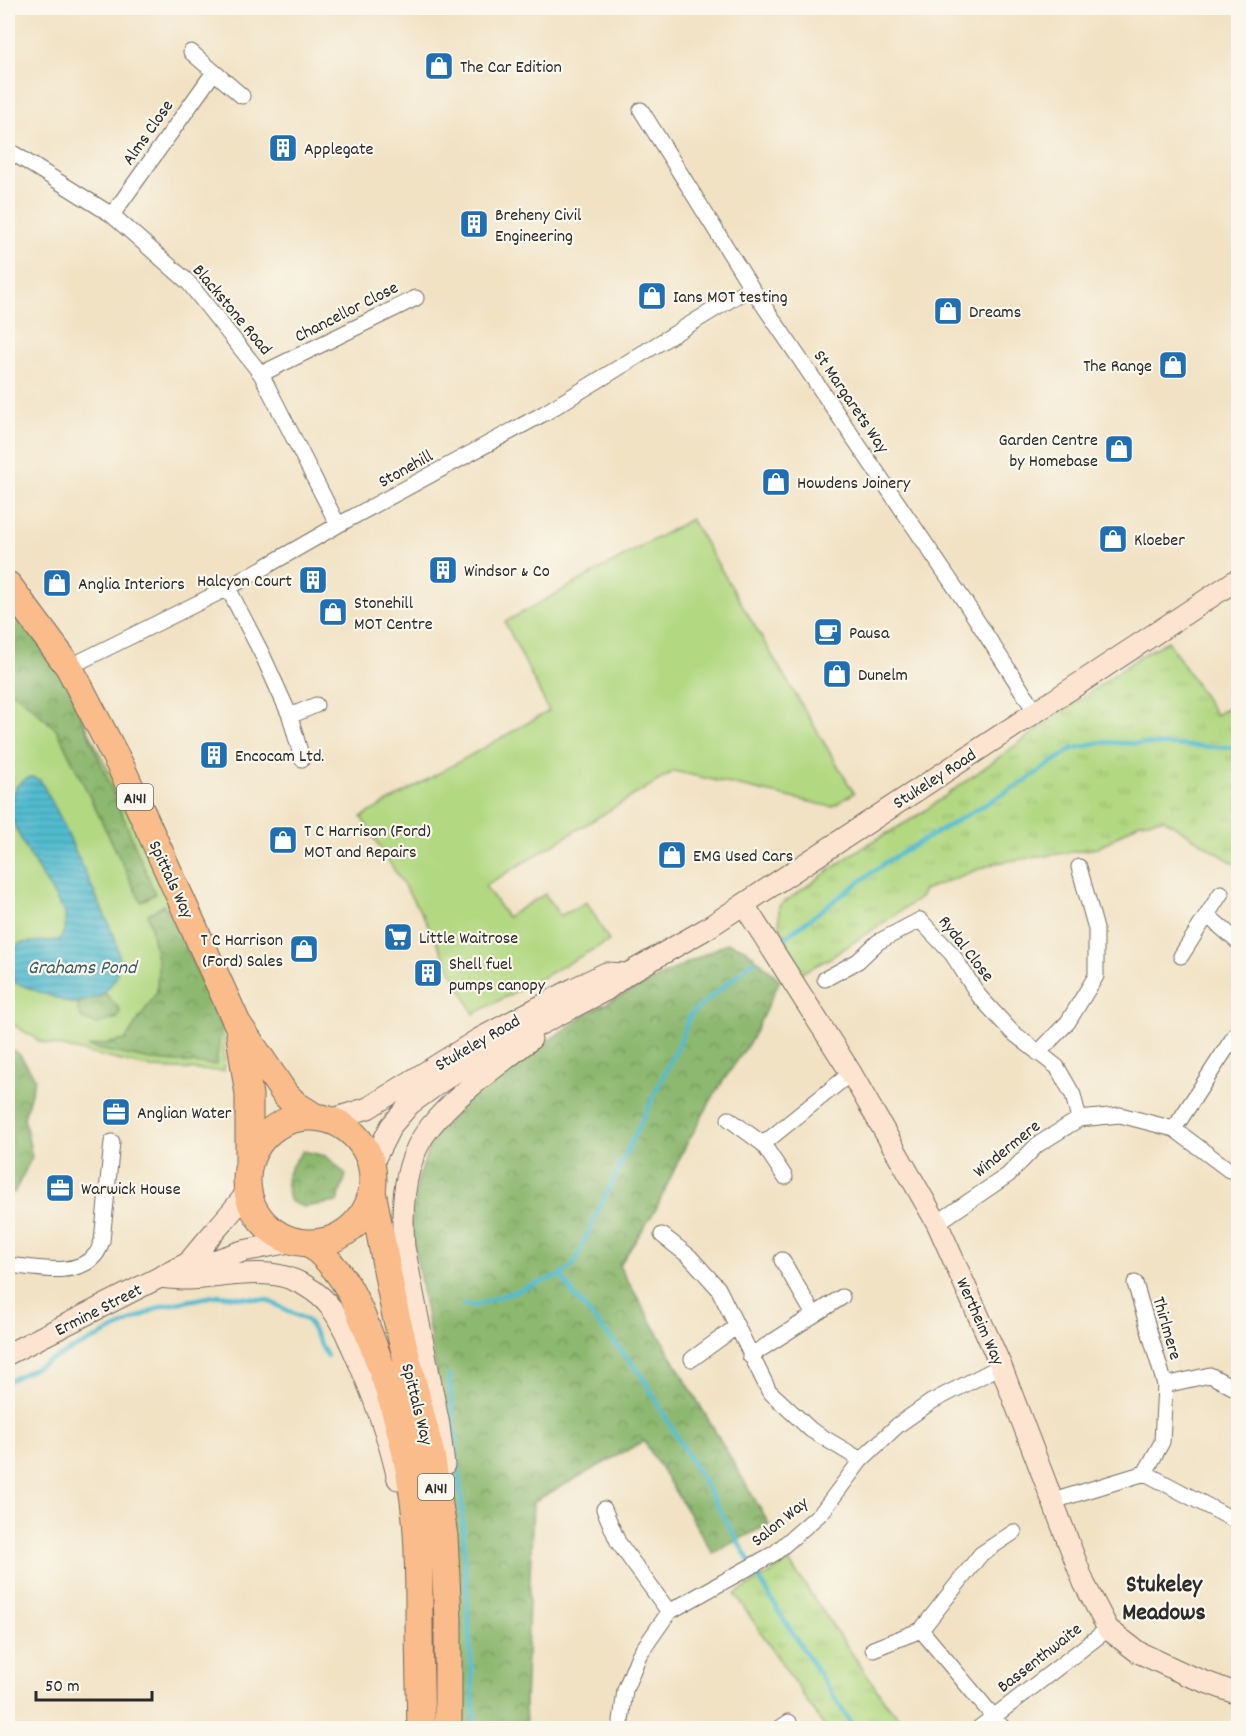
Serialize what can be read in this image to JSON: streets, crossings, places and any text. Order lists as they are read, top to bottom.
{
  "streets": {
    "highway": ["A141", "Spittals Way"],
    "main road": ["Stukeley Road", "Ermine Street", "Wertheim Way"],
    "street": [
      "Alms Close",
      "Blackstone Road",
      "Chancellor Close",
      "St Margarets Way",
      "Stonehill",
      "Rydal Close",
      "Windermere",
      "Thirlmere",
      "Salon Way",
      "Bassenthwaite"
    ]
  },
  "crossings": [
    ["Alms Close", "Blackstone Road"],
    ["Blackstone Road", "Chancellor Close"],
    ["Blackstone Road", "Stonehill"],
    ["St Margarets Way", "Stonehill"],
    ["St Margarets Way", "Stukeley Road"],
    ["Stonehill", "Spittals Way"],
    ["Stukeley Road", "Spittals Way"],
    ["Stukeley Road", "Ermine Street"],
    ["Stukeley Road", "Wertheim Way"],
    ["Spittals Way", "Ermine Street"],
    ["Rydal Close", "Windermere"],
    ["Windermere", "Wertheim Way"],
    ["Wertheim Way", "Salon Way"],
    ["Wertheim Way", "Bassenthwaite"]
  ],
  "districts": ["Stukeley Meadows"],
  "water": ["Grahams Pond"],
  "places": {
    "shop": [
      "The Car Edition",
      "Ians MOT testing",
      "Dreams",
      "The Range",
      "Garden Centre by Homebase",
      "Howdens Joinery",
      "Kloeber",
      "Anglia Interiors",
      "Stonehill MOT Centre",
      "Dunelm",
      "T C Harrison (Ford) MOT and Repairs",
      "EMG Used Cars",
      "T C Harrison (Ford) Sales"
    ],
    "building": [
      "Applegate",
      "Breheny Civil Engineering",
      "Windsor & Co",
      "Halcyon Court",
      "Encocam Ltd.",
      "Shell fuel pumps canopy"
    ],
    "cafe": ["Pausa"],
    "supermarket": ["Little Waitrose"],
    "office": ["Anglian Water", "Warwick House"]
  },
  "scale_bar": "50 m"
}
